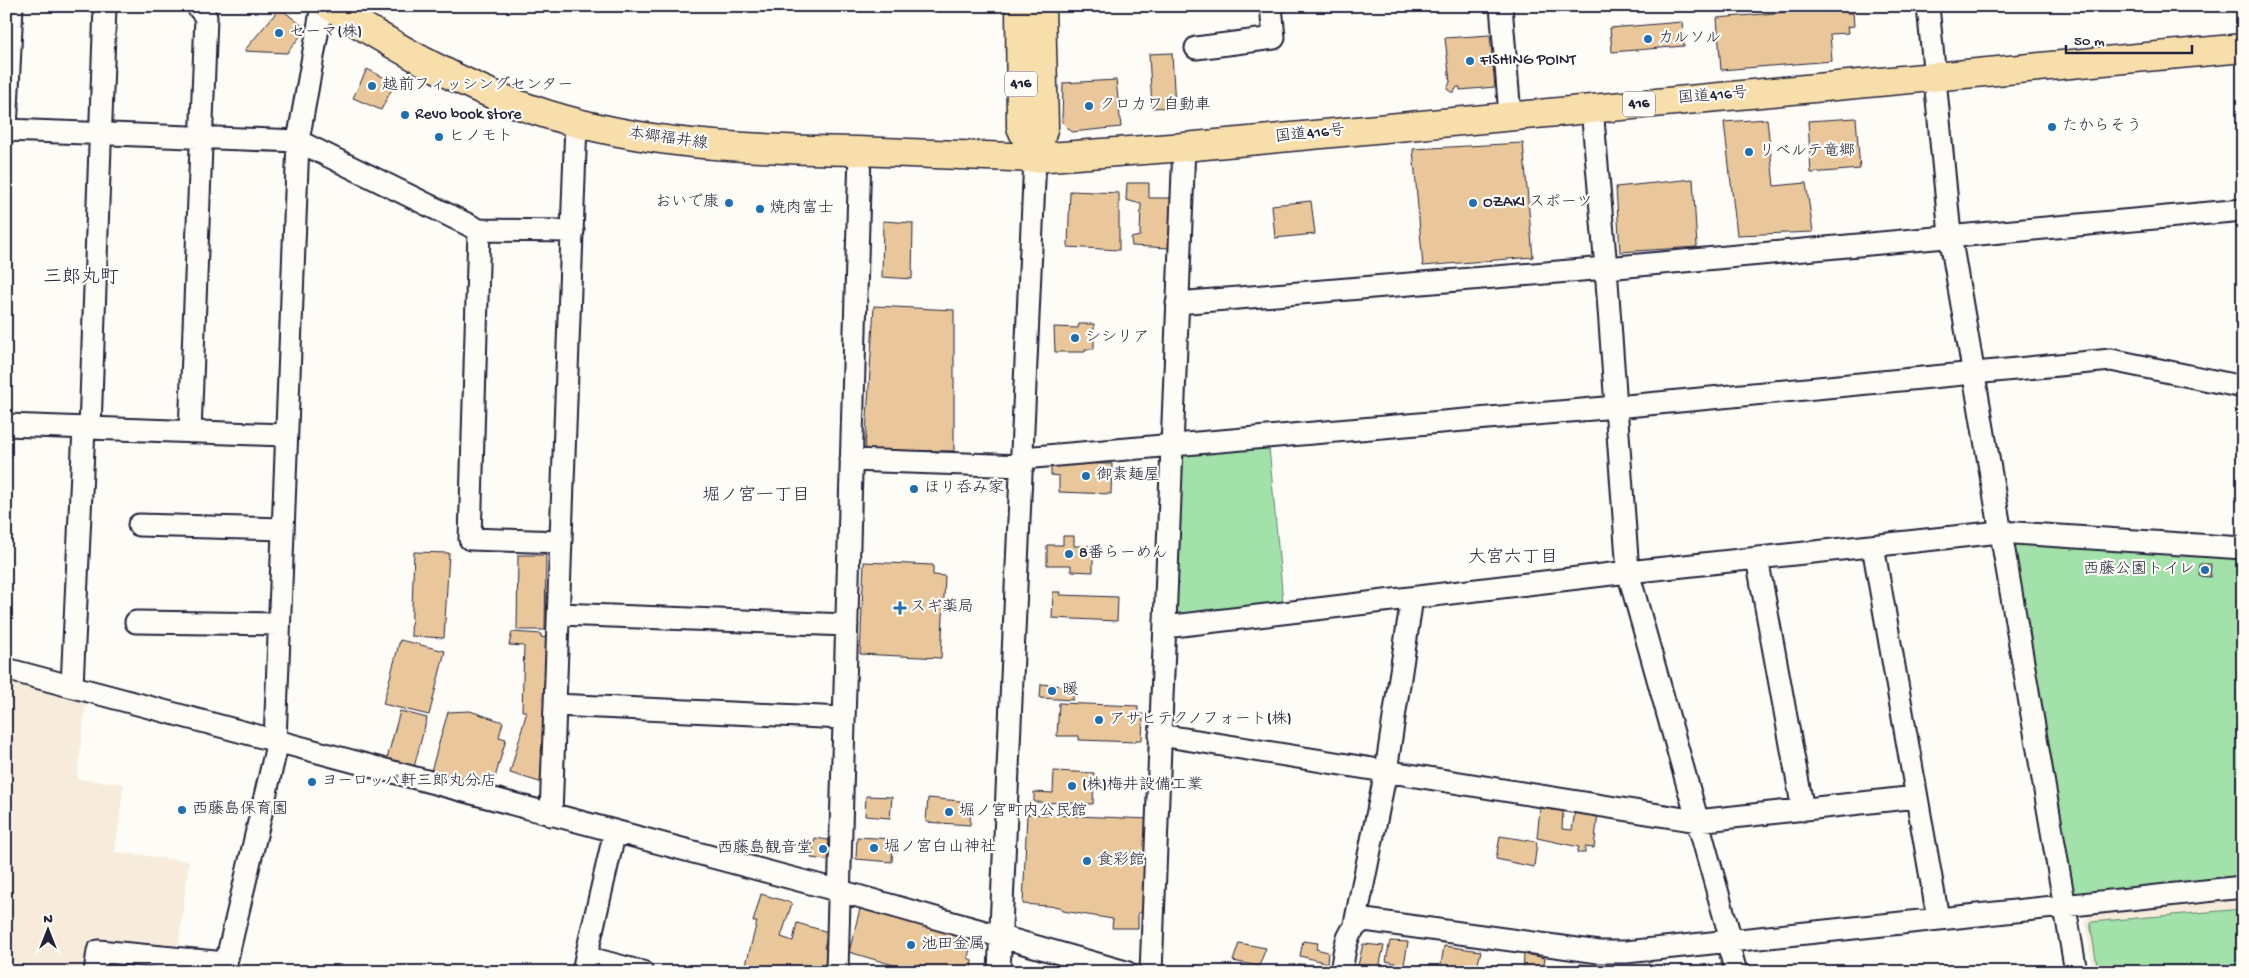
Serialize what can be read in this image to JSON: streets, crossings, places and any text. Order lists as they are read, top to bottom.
{
  "streets": {
    "main road": ["416", "国道416号", "本郷福井線"]
  },
  "crossings": [
    ["416", "国道416号"],
    ["416", "本郷福井線"],
    ["国道416号", "本郷福井線"]
  ],
  "districts": ["三郎丸町", "堀ノ宮一丁目", "大宮六丁目"],
  "places": {
    "other": [
      "セーマ(株)",
      "カルソル",
      "FISHING POINT",
      "越前フィッシングセンター",
      "クロカワ自動車",
      "Revo book store",
      "たからそう",
      "ヒノモト",
      "リベルテ竜郷",
      "おいで康",
      "OZAKI スポーツ",
      "焼肉富士",
      "シシリア",
      "御素麺屋",
      "ほり呑み家",
      "8番らーめん",
      "西藤公園トイレ",
      "暖",
      "アサヒテクノフォート(株)",
      "ヨーロッパ軒三郎丸分店",
      "(株)梅井設備工業",
      "西藤島保育園",
      "堀ノ宮町内公民館",
      "堀ノ宮白山神社",
      "西藤島観音堂",
      "食彩館",
      "池田金属"
    ],
    "health": ["スギ薬局"]
  },
  "scale_bar": "50 m",
  "north": "top"
}
